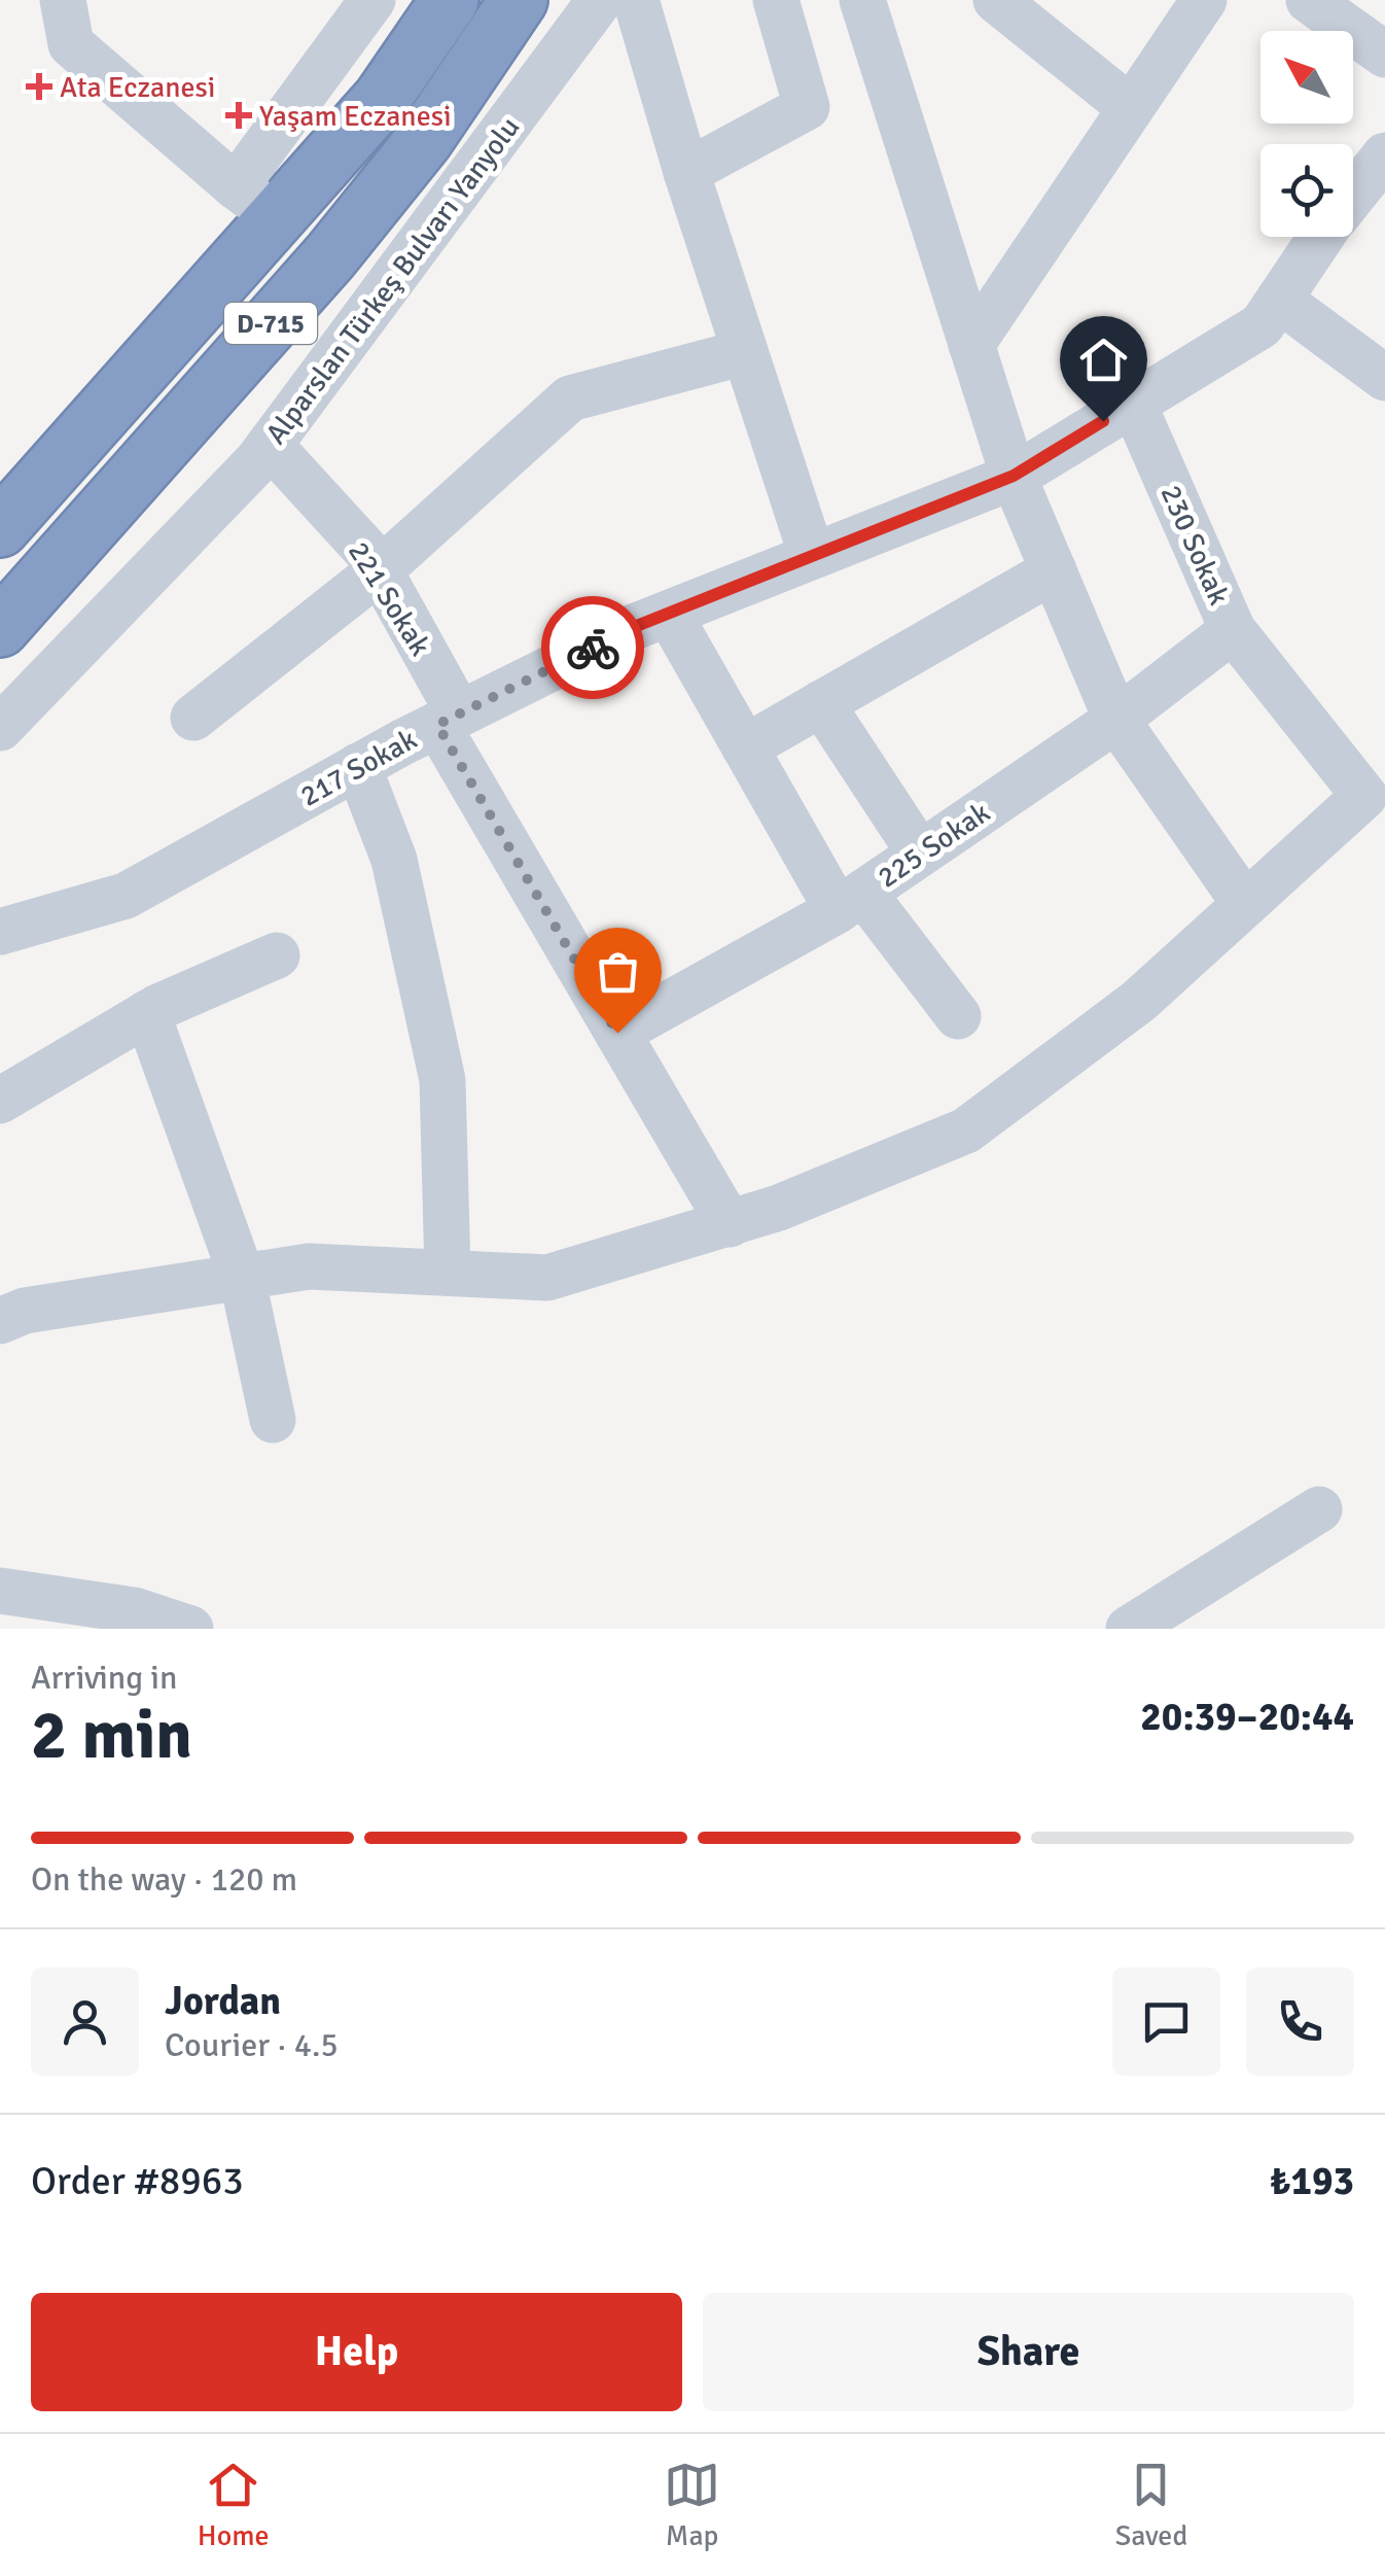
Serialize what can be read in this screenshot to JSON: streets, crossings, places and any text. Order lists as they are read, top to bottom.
{
  "streets": {
    "highway": ["D-715"],
    "street": [
      "Alparslan Türkeş Bulvarı Yanyolu",
      "230 Sokak",
      "221 Sokak",
      "217 Sokak",
      "225 Sokak"
    ]
  },
  "crossings": [
    ["Alparslan Türkeş Bulvarı Yanyolu", "221 Sokak"],
    ["230 Sokak", "217 Sokak"],
    ["230 Sokak", "225 Sokak"],
    ["221 Sokak", "217 Sokak"],
    ["221 Sokak", "225 Sokak"]
  ],
  "places": {
    "health": ["Ata Eczanesi", "Yaşam Eczanesi"]
  },
  "north": "top left",
  "page": {
    "heading": ["2 min", "Arriving in", "20:39–20:44"],
    "panel": [
      "Jordan",
      "Courier · 4.5",
      "Order #8963",
      "₺193"
    ],
    "bar": "On the way · 120 m",
    "buttons": ["Help", "Share"],
    "tabs": ["Home", "Map", "Saved"]
  }
}
